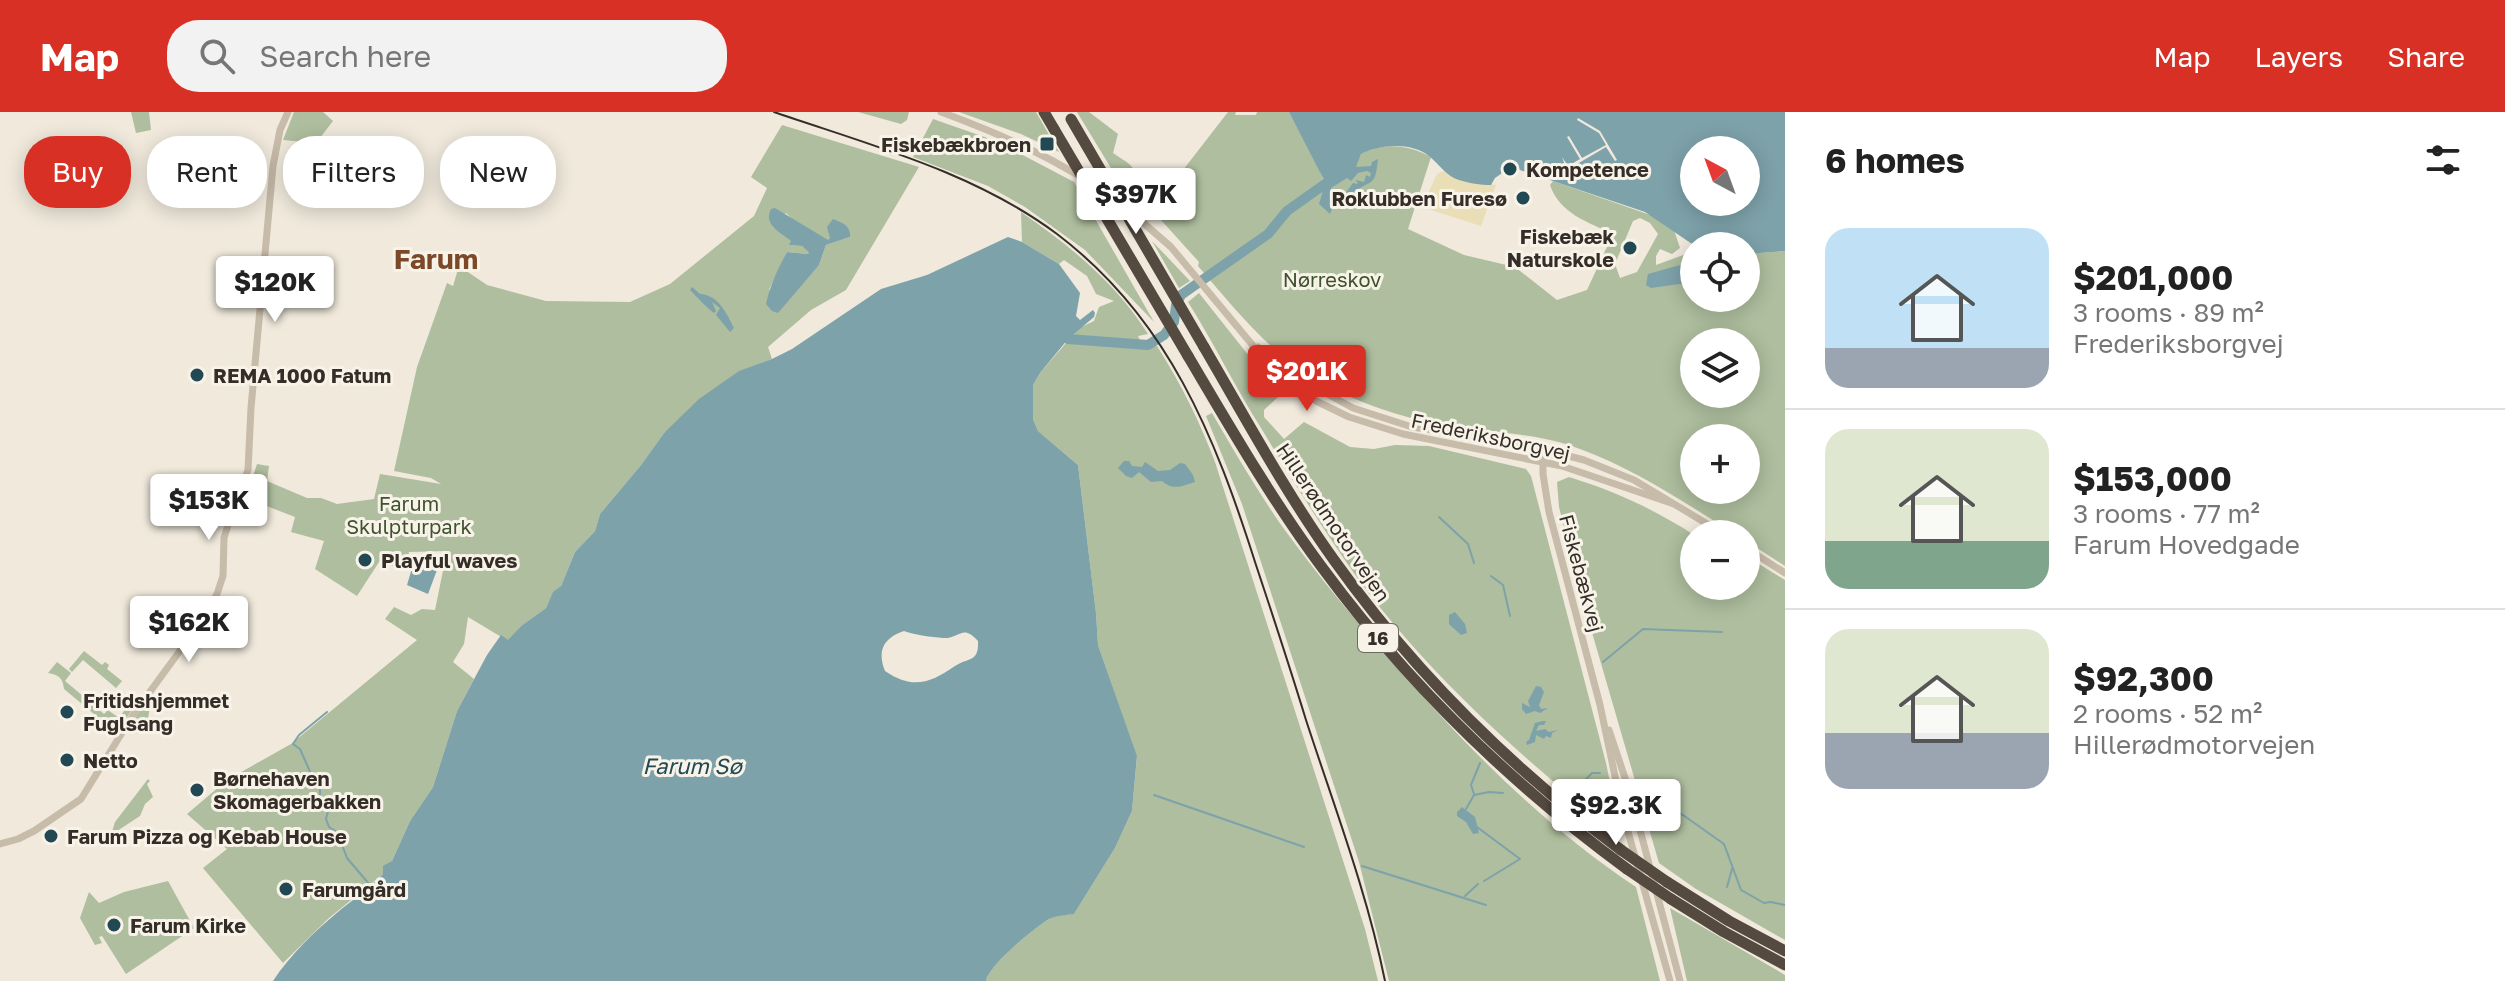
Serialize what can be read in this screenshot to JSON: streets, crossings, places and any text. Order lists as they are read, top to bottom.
{
  "streets": {
    "highway": ["Hillerødmotorvejen", "16"],
    "street": ["Frederiksborgvej", "Fiskebækvej"]
  },
  "crossings": [
    ["Frederiksborgvej", "Fiskebækvej"]
  ],
  "districts": ["Farum"],
  "water": ["Farum Sø"],
  "parks": ["Nørreskov", "Farum Skulpturpark"],
  "places": {
    "transit": ["Fiskebækbroen"],
    "other": [
      "Kompetence",
      "Roklubben Furesø",
      "Fiskebæk Naturskole",
      "REMA 1000 Fatum",
      "Playful waves",
      "Fritidshjemmet Fuglsang",
      "Netto",
      "Børnehaven Skomagerbakken",
      "Farum Pizza og Kebab House",
      "Farumgård",
      "Farum Kirke"
    ]
  },
  "north": "top left",
  "page": {
    "header": "Map",
    "search": "Search here",
    "nav": ["Map", "Layers", "Share"],
    "heading": "6 homes",
    "map_buttons": ["+", "−"],
    "chip": [
      "Buy",
      "Rent",
      "Filters",
      "New"
    ],
    "price": [
      "$397K",
      "$120K",
      "$201K",
      "$153K",
      "$162K",
      "$92.3K"
    ],
    "list": [
      {
        "name": "$201,000",
        "note": "3 rooms · 89 m² · Frederiksborgvej"
      },
      {
        "name": "$153,000",
        "note": "3 rooms · 77 m² · Farum Hovedgade"
      },
      {
        "name": "$92,300",
        "note": "2 rooms · 52 m² · Hillerødmotorvejen"
      }
    ]
  }
}
